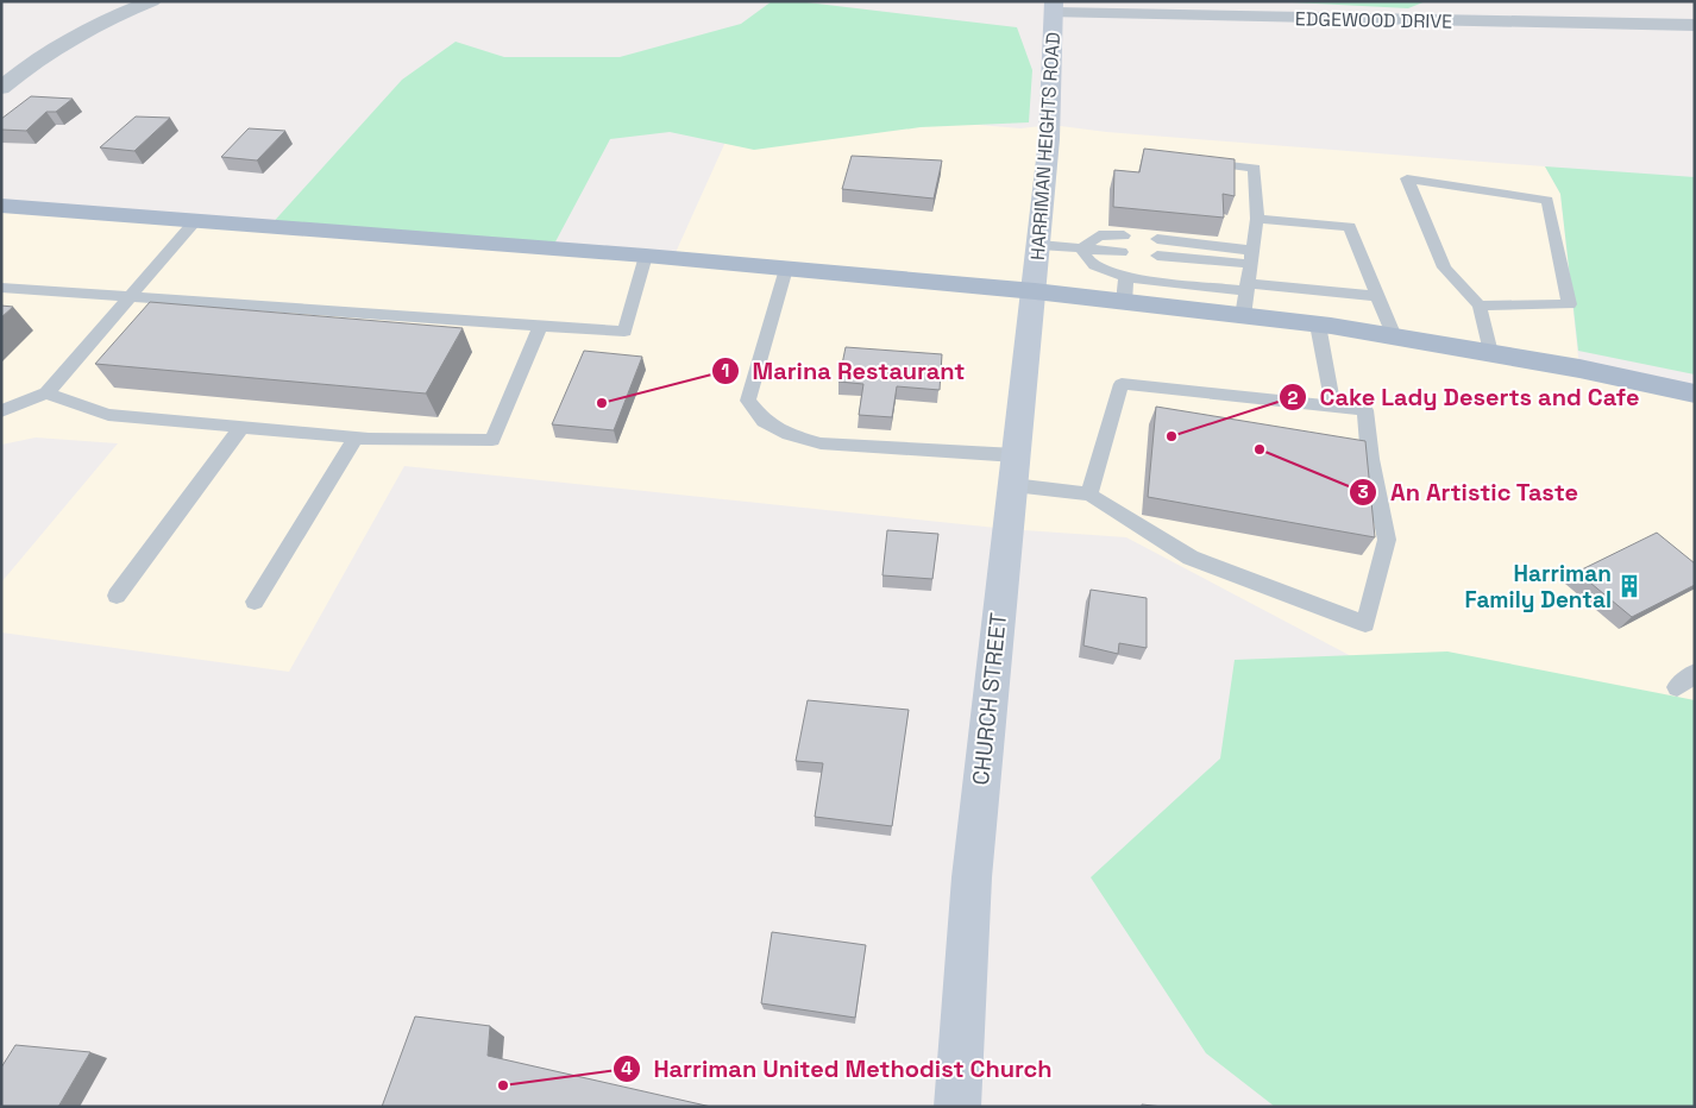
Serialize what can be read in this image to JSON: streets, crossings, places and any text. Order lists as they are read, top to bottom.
{
  "streets": {
    "street": ["EDGEWOOD DRIVE", "HARRIMAN HEIGHTS ROAD", "CHURCH STREET"]
  },
  "crossings": [
    ["EDGEWOOD DRIVE", "HARRIMAN HEIGHTS ROAD"],
    ["HARRIMAN HEIGHTS ROAD", "CHURCH STREET"]
  ],
  "places": {
    "other": [
      "Marina Restaurant",
      "Cake Lady Deserts and Cafe",
      "An Artistic Taste",
      "Harriman United Methodist Church"
    ],
    "building": ["Harriman Family Dental"]
  }
}
